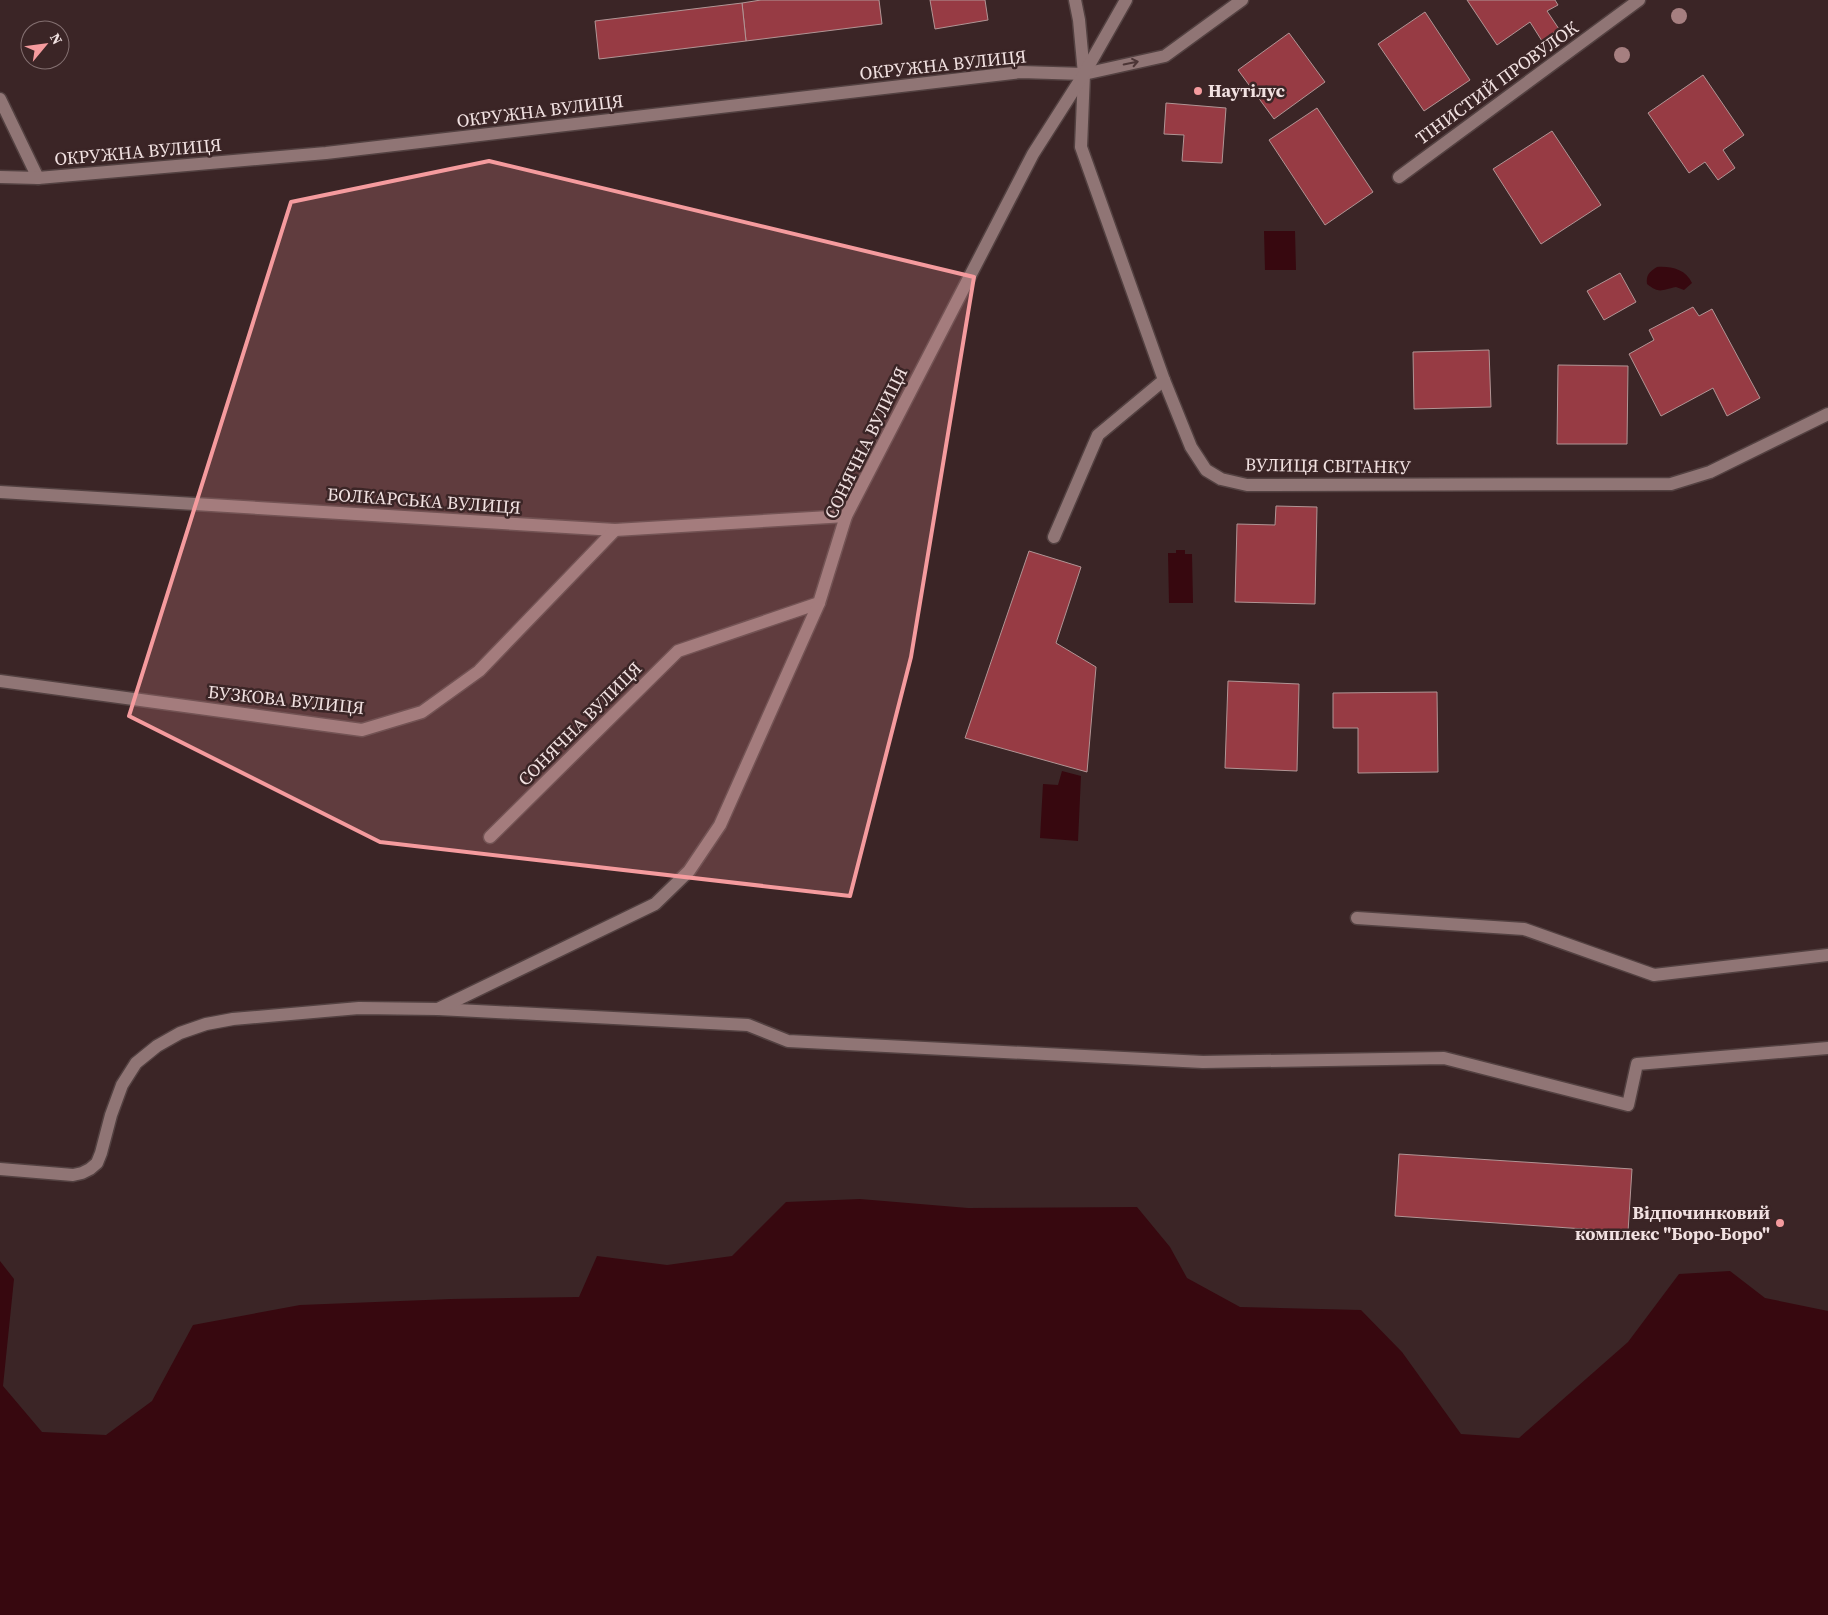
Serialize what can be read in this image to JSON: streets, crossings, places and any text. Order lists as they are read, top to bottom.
{
  "streets": {
    "street": [
      "ОКРУЖНА ВУЛИЦЯ",
      "ТІНИСТИЙ ПРОВУЛОК",
      "СОНЯЧНА ВУЛИЦЯ",
      "ВУЛИЦЯ СВІТАНКУ",
      "БОЛКАРСЬКА ВУЛИЦЯ",
      "БУЗКОВА ВУЛИЦЯ"
    ]
  },
  "crossings": [
    ["ОКРУЖНА ВУЛИЦЯ", "СОНЯЧНА ВУЛИЦЯ"],
    ["ОКРУЖНА ВУЛИЦЯ", "ВУЛИЦЯ СВІТАНКУ"],
    ["СОНЯЧНА ВУЛИЦЯ", "ВУЛИЦЯ СВІТАНКУ"],
    ["СОНЯЧНА ВУЛИЦЯ", "БОЛКАРСЬКА ВУЛИЦЯ"],
    ["БОЛКАРСЬКА ВУЛИЦЯ", "БУЗКОВА ВУЛИЦЯ"]
  ],
  "places": ["Наутілус", "Відпочинковий комплекс \"Боро-Боро\""],
  "north": "top right"
}
